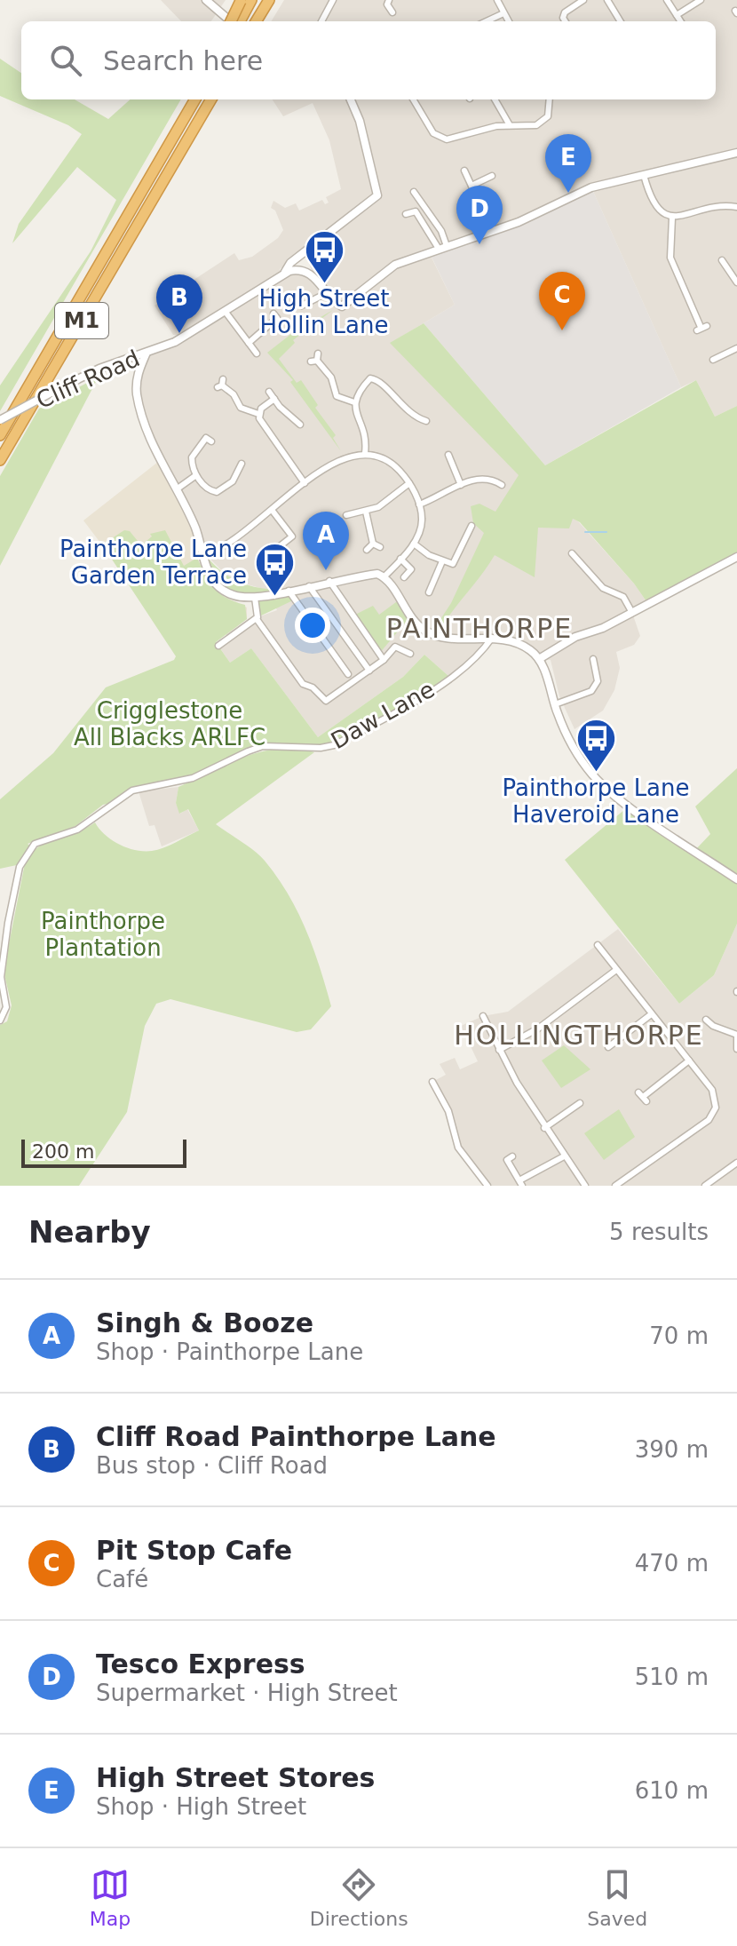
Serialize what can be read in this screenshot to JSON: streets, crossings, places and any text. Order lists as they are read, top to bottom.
{
  "streets": {
    "highway": ["M1"],
    "street": ["Cliff Road", "Daw Lane"]
  },
  "districts": ["PAINTHORPE", "HOLLINGTHORPE"],
  "parks": ["Crigglestone All Blacks ARLFC", "Painthorpe Plantation"],
  "places": {
    "bus stop": ["High Street Hollin Lane", "Painthorpe Lane Garden Terrace", "Painthorpe Lane Haveroid Lane"]
  },
  "scale_bar": "200 m",
  "page": {
    "search": "Search here",
    "pins": [
      "E",
      "D",
      "C",
      "B",
      "A"
    ],
    "scale": "200 m",
    "heading": ["Nearby", "5 results"],
    "list": [
      {
        "mark": "A",
        "name": "Singh & Booze",
        "note": "Shop · Painthorpe Lane",
        "value": "70 m"
      },
      {
        "mark": "B",
        "name": "Cliff Road Painthorpe Lane",
        "note": "Bus stop · Cliff Road",
        "value": "390 m"
      },
      {
        "mark": "C",
        "name": "Pit Stop Cafe",
        "note": "Café",
        "value": "470 m"
      },
      {
        "mark": "D",
        "name": "Tesco Express",
        "note": "Supermarket · High Street",
        "value": "510 m"
      },
      {
        "mark": "E",
        "name": "High Street Stores",
        "note": "Shop · High Street",
        "value": "610 m"
      }
    ],
    "nav": ["Map", "Directions", "Saved"]
  }
}
